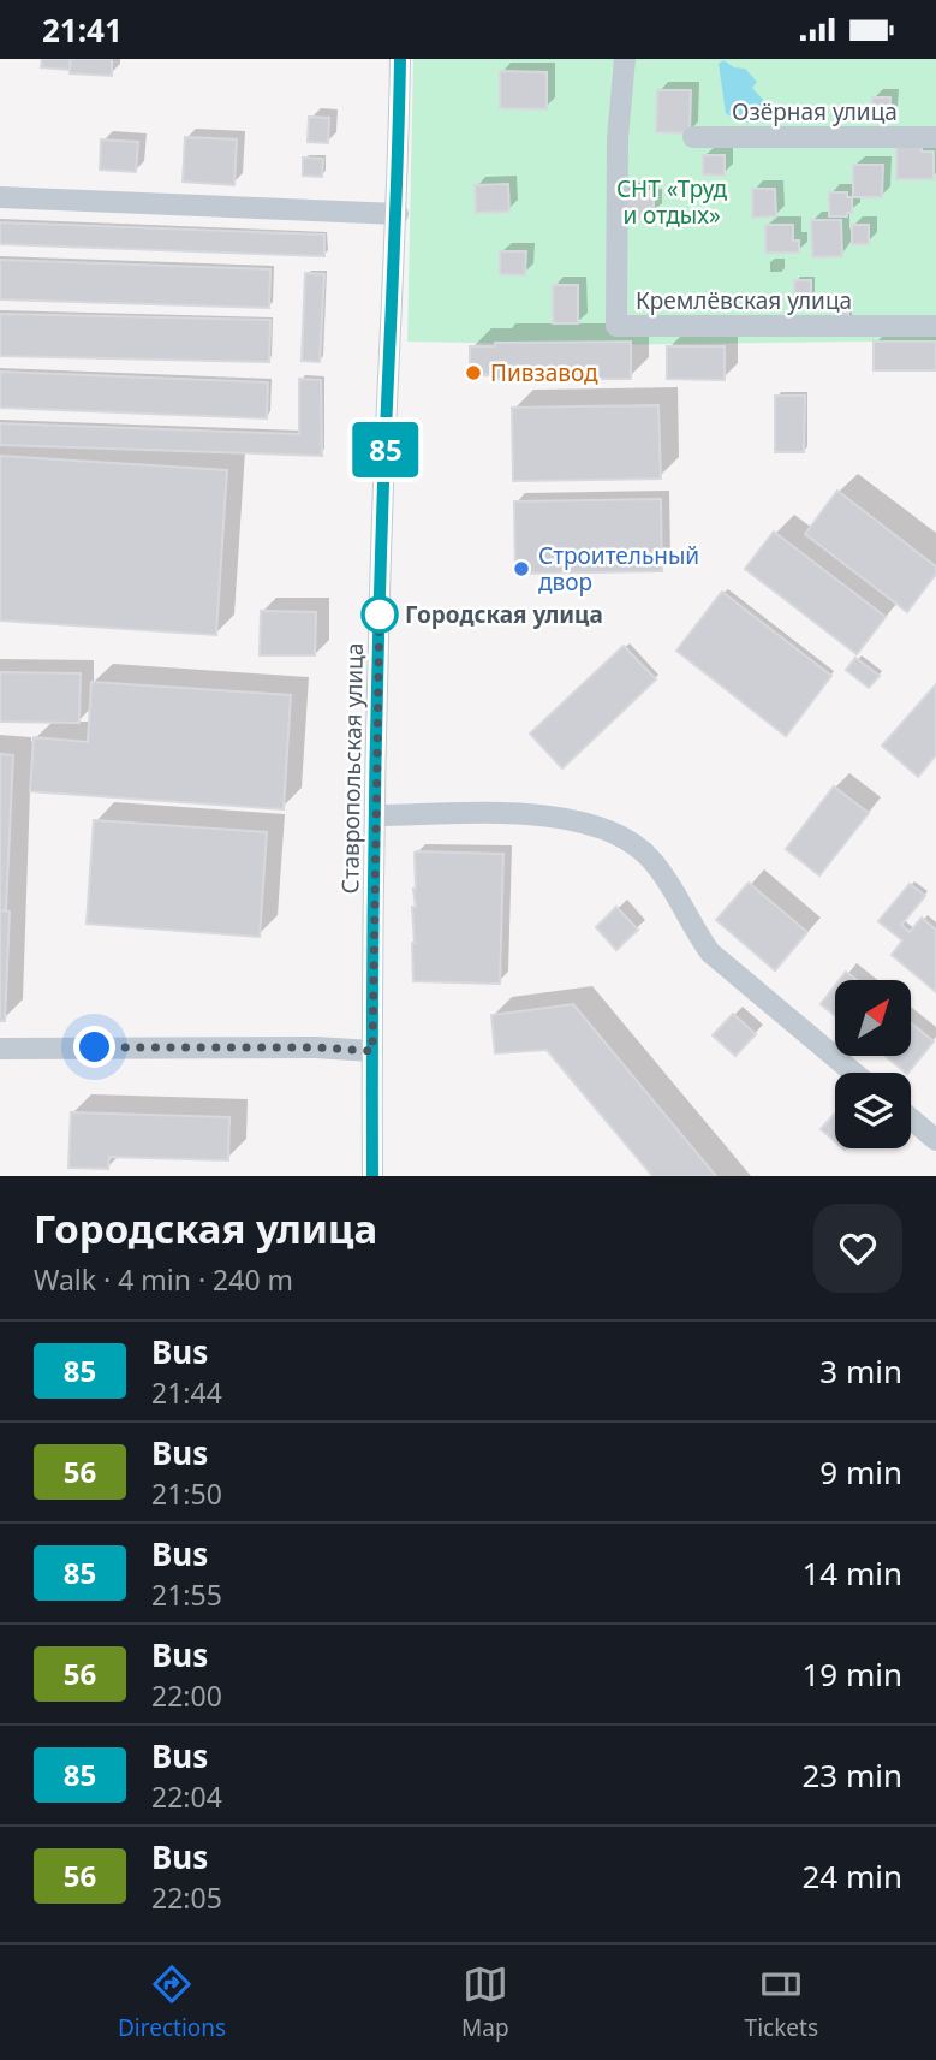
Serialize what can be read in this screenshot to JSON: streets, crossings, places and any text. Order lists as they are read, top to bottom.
{
  "streets": {
    "street": ["Озёрная улица", "Кремлёвская улица", "Ставропольская улица"]
  },
  "parks": ["СНТ «Труд и отдых»"],
  "places": ["Пивзавод", "Строительный двор", "Городская улица"],
  "lines": ["bus line 85"],
  "north": "top right",
  "page": {
    "status": "21:41",
    "on_map": "85",
    "heading": ["Городская улица", "Walk · 4 min · 240 m"],
    "list": [
      {
        "mark": "85",
        "name": "Bus",
        "note": "21:44",
        "value": "3 min"
      },
      {
        "mark": "56",
        "name": "Bus",
        "note": "21:50",
        "value": "9 min"
      },
      {
        "mark": "85",
        "name": "Bus",
        "note": "21:55",
        "value": "14 min"
      },
      {
        "mark": "56",
        "name": "Bus",
        "note": "22:00",
        "value": "19 min"
      },
      {
        "mark": "85",
        "name": "Bus",
        "note": "22:04",
        "value": "23 min"
      },
      {
        "mark": "56",
        "name": "Bus",
        "note": "22:05",
        "value": "24 min"
      }
    ],
    "tabs": ["Directions", "Map", "Tickets"]
  }
}
